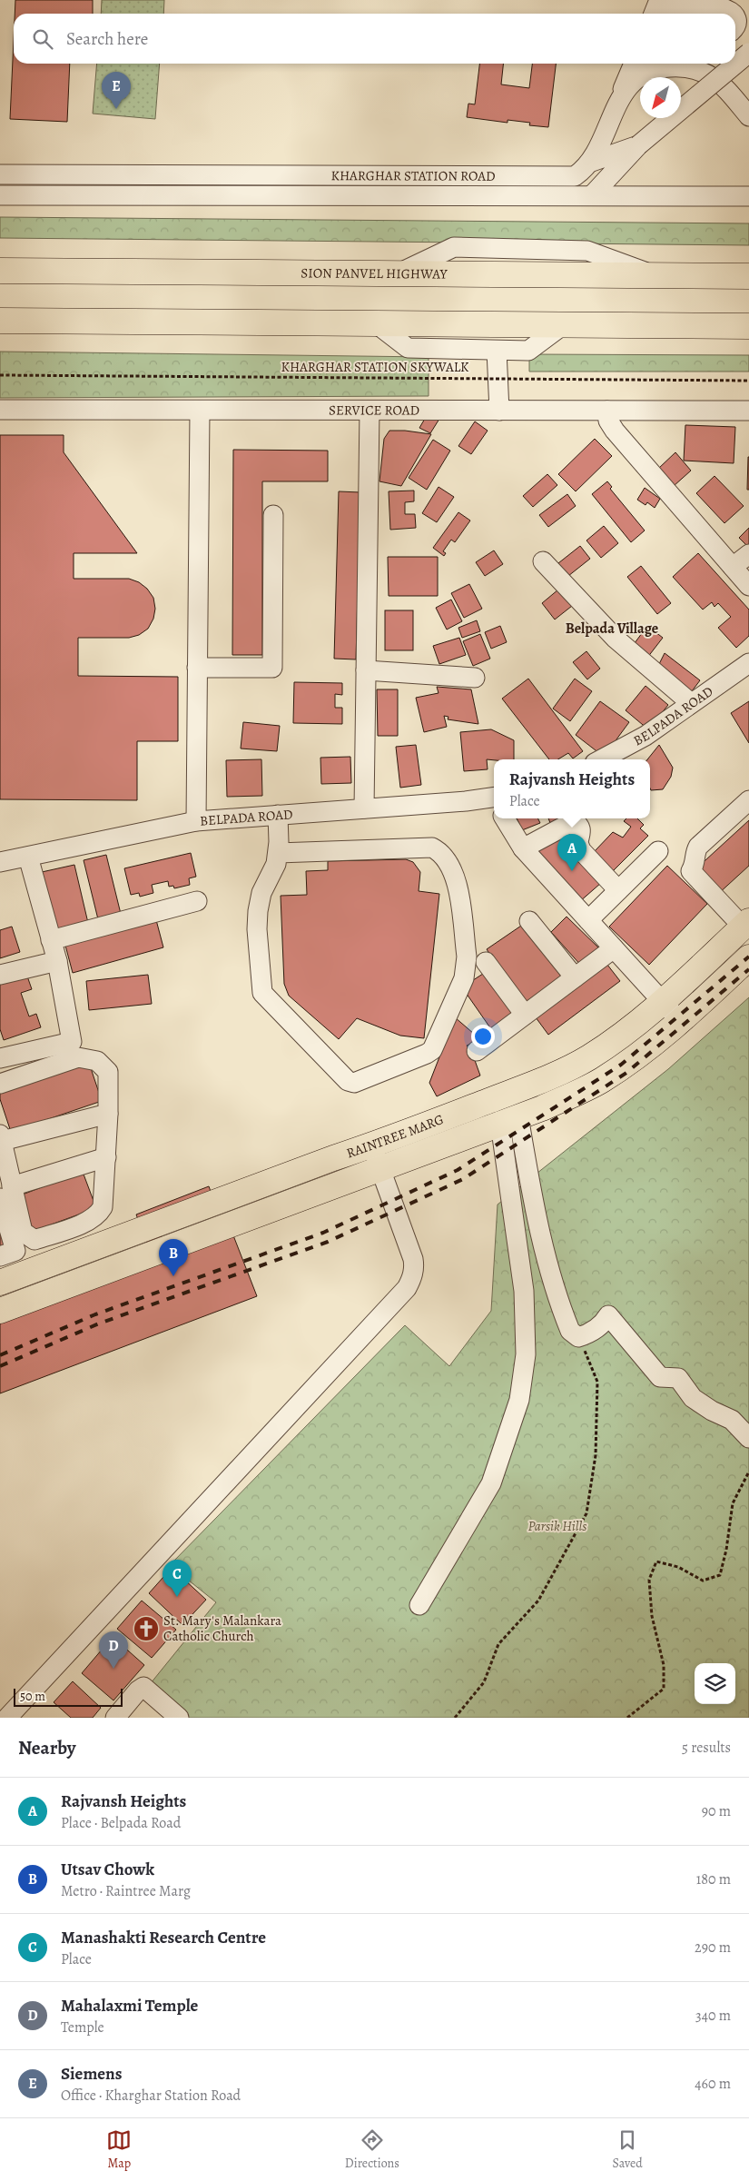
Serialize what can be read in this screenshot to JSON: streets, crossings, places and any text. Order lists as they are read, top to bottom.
{
  "streets": {
    "main road": ["SION PANVEL HIGHWAY", "RAINTREE MARG"],
    "street": ["KHARGHAR STATION ROAD", "SERVICE ROAD", "BELPADA ROAD"],
    "path": ["KHARGHAR STATION SKYWALK"]
  },
  "districts": ["Belpada Village"],
  "parks": ["Parsik Hills"],
  "places": {
    "church": ["St. Mary's Malankara Catholic Church"]
  },
  "scale_bar": "50 m",
  "north": "bottom left",
  "page": {
    "search": "Search here",
    "pins": [
      "E",
      "A",
      "B",
      "C",
      "D"
    ],
    "popup": ["Rajvansh Heights", "Place"],
    "scale": "50 m",
    "heading": ["Nearby", "5 results"],
    "list": [
      {
        "mark": "A",
        "name": "Rajvansh Heights",
        "note": "Place · Belpada Road",
        "value": "90 m"
      },
      {
        "mark": "B",
        "name": "Utsav Chowk",
        "note": "Metro · Raintree Marg",
        "value": "180 m"
      },
      {
        "mark": "C",
        "name": "Manashakti Research Centre",
        "note": "Place",
        "value": "290 m"
      },
      {
        "mark": "D",
        "name": "Mahalaxmi Temple",
        "note": "Temple",
        "value": "340 m"
      },
      {
        "mark": "E",
        "name": "Siemens",
        "note": "Office · Kharghar Station Road",
        "value": "460 m"
      }
    ],
    "nav": ["Map", "Directions", "Saved"]
  }
}
